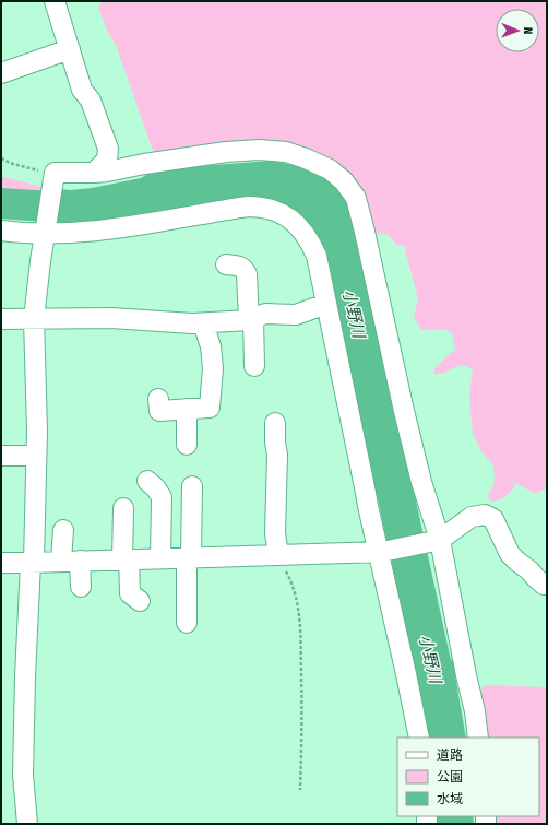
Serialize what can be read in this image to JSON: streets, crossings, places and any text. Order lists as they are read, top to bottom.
{
  "water": ["小野川"],
  "legend": ["道路", "公園", "水域"],
  "north": "right"
}
